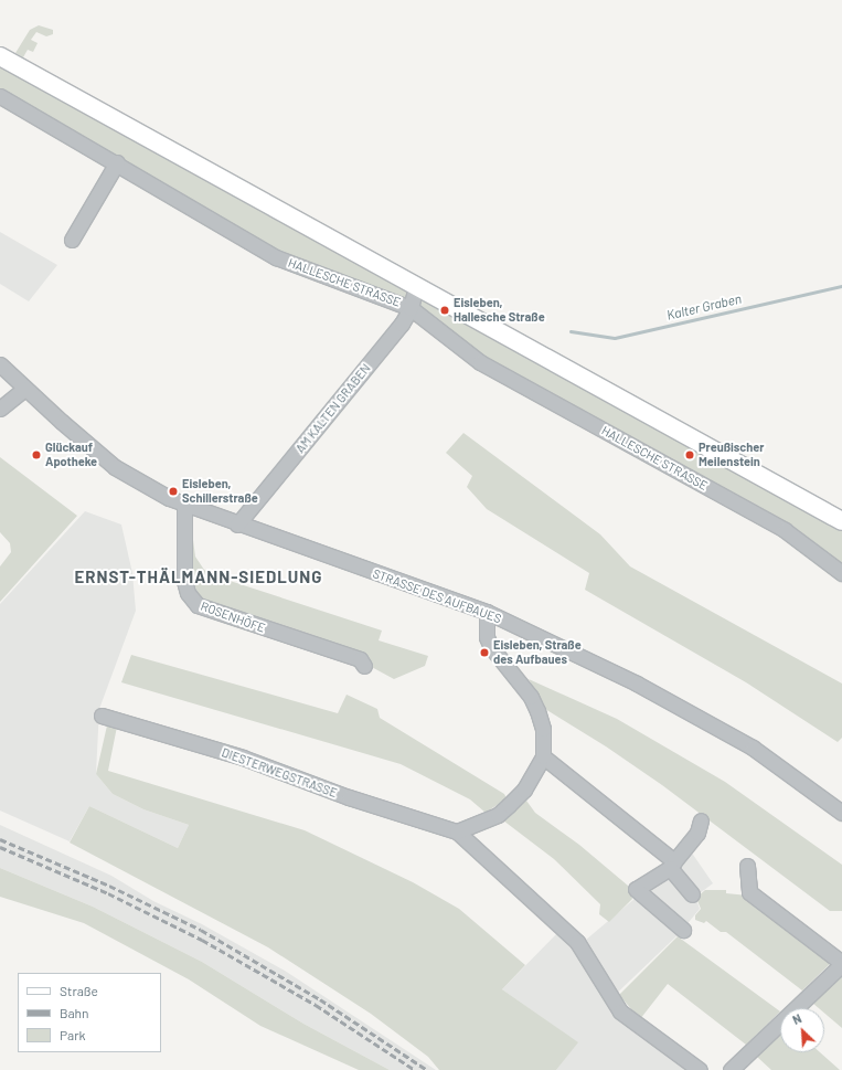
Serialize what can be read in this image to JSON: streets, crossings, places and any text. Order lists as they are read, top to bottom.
{
  "streets": {
    "main road": ["HALLESCHE STRASSE"],
    "street": [
      "AM KALTEN GRABEN",
      "STRASSE DES AUFBAUES",
      "ROSENHÖFE",
      "DIESTERWEGSTRASSE"
    ]
  },
  "crossings": [
    ["HALLESCHE STRASSE", "AM KALTEN GRABEN"],
    ["AM KALTEN GRABEN", "STRASSE DES AUFBAUES"],
    ["STRASSE DES AUFBAUES", "ROSENHÖFE"]
  ],
  "districts": ["ERNST-THÄLMANN-SIEDLUNG"],
  "water": ["Kalter Graben"],
  "places": [
    "Eisleben, Hallesche Straße",
    "Glückauf Apotheke",
    "Preußischer Meilenstein",
    "Eisleben, Schillerstraße",
    "Eisleben, Straße des Aufbaues"
  ],
  "legend": ["Straße", "Bahn", "Park"],
  "north": "top left"
}
